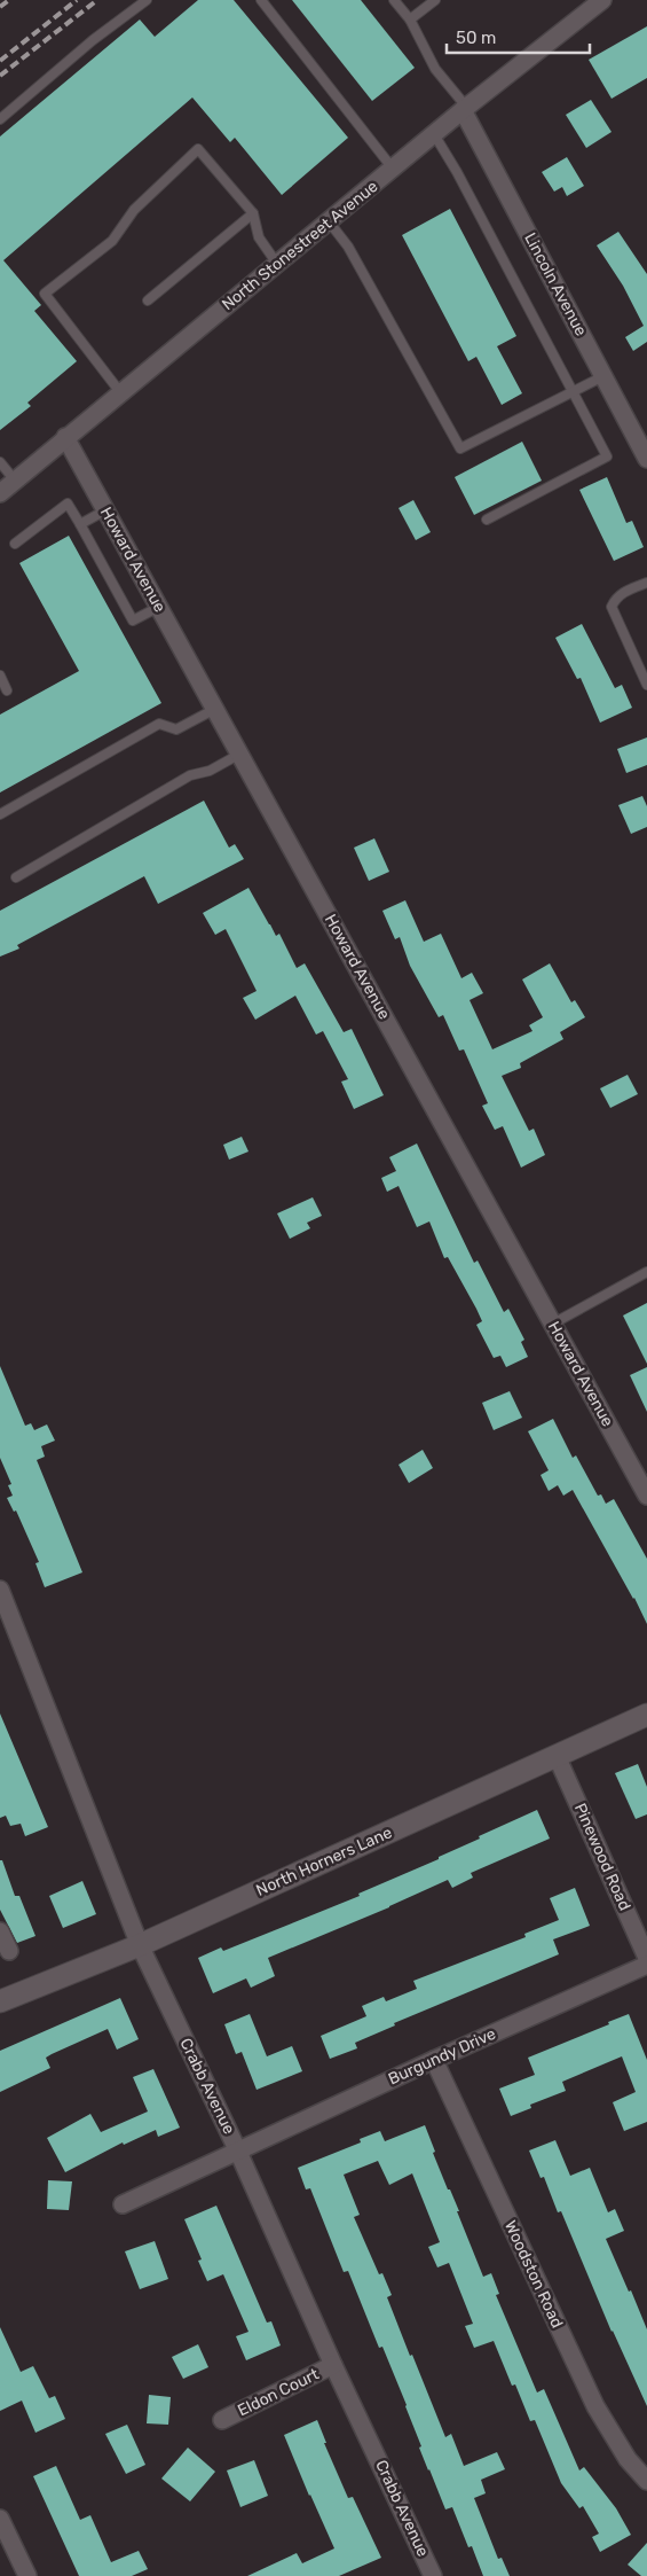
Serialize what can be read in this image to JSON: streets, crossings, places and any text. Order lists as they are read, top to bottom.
{
  "streets": {
    "street": [
      "North Stonestreet Avenue",
      "Lincoln Avenue",
      "Howard Avenue",
      "Pinewood Road",
      "North Horners Lane",
      "Burgundy Drive",
      "Crabb Avenue",
      "Woodston Road",
      "Eldon Court"
    ]
  },
  "crossings": [
    ["North Stonestreet Avenue", "Lincoln Avenue"],
    ["North Stonestreet Avenue", "Howard Avenue"],
    ["Pinewood Road", "North Horners Lane"],
    ["North Horners Lane", "Crabb Avenue"],
    ["Burgundy Drive", "Crabb Avenue"],
    ["Burgundy Drive", "Woodston Road"],
    ["Crabb Avenue", "Eldon Court"]
  ],
  "scale_bar": "50 m"
}
